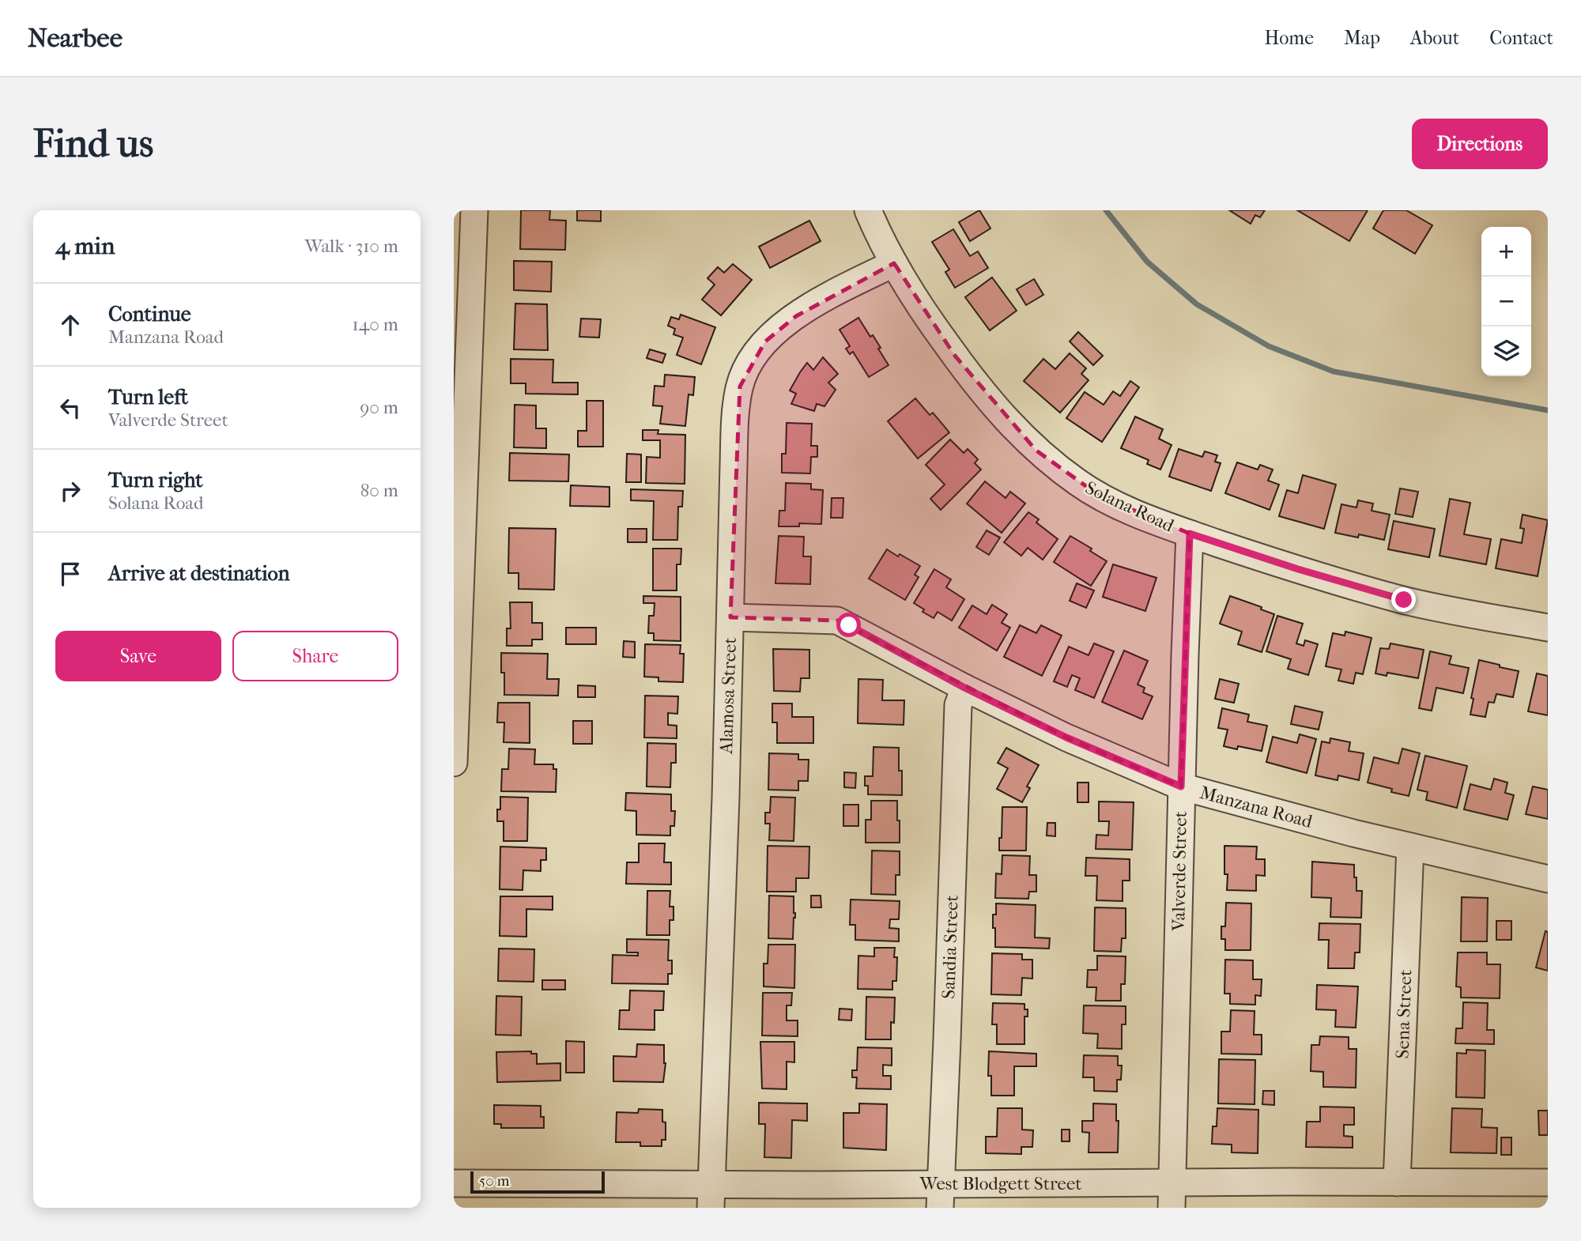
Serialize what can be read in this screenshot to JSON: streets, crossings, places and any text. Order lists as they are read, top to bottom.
{
  "streets": {
    "street": [
      "Solana Road",
      "Alamosa Street",
      "Manzana Road",
      "Valverde Street",
      "Sandia Street",
      "Sena Street",
      "West Blodgett Street"
    ]
  },
  "crossings": [
    ["Solana Road", "Alamosa Street"],
    ["Solana Road", "Valverde Street"],
    ["Alamosa Street", "Manzana Road"],
    ["Alamosa Street", "West Blodgett Street"],
    ["Manzana Road", "Valverde Street"],
    ["Manzana Road", "Sandia Street"],
    ["Manzana Road", "Sena Street"],
    ["Valverde Street", "West Blodgett Street"],
    ["Sandia Street", "West Blodgett Street"],
    ["Sena Street", "West Blodgett Street"]
  ],
  "scale_bar": "50 m",
  "page": {
    "header": "Nearbee",
    "nav": [
      "Home",
      "Map",
      "About",
      "Contact"
    ],
    "buttons": [
      "Directions",
      ["Save", "Share"]
    ],
    "title": "Find us",
    "heading": ["4 min", "Walk · 310 m"],
    "map_buttons": ["+", "−"],
    "list": [
      ["Continue", "Manzana Road", "140 m"],
      ["Turn left", "Valverde Street", "90 m"],
      ["Turn right", "Solana Road", "80 m"],
      "Arrive at destination"
    ],
    "scale": "50 m"
  }
}
